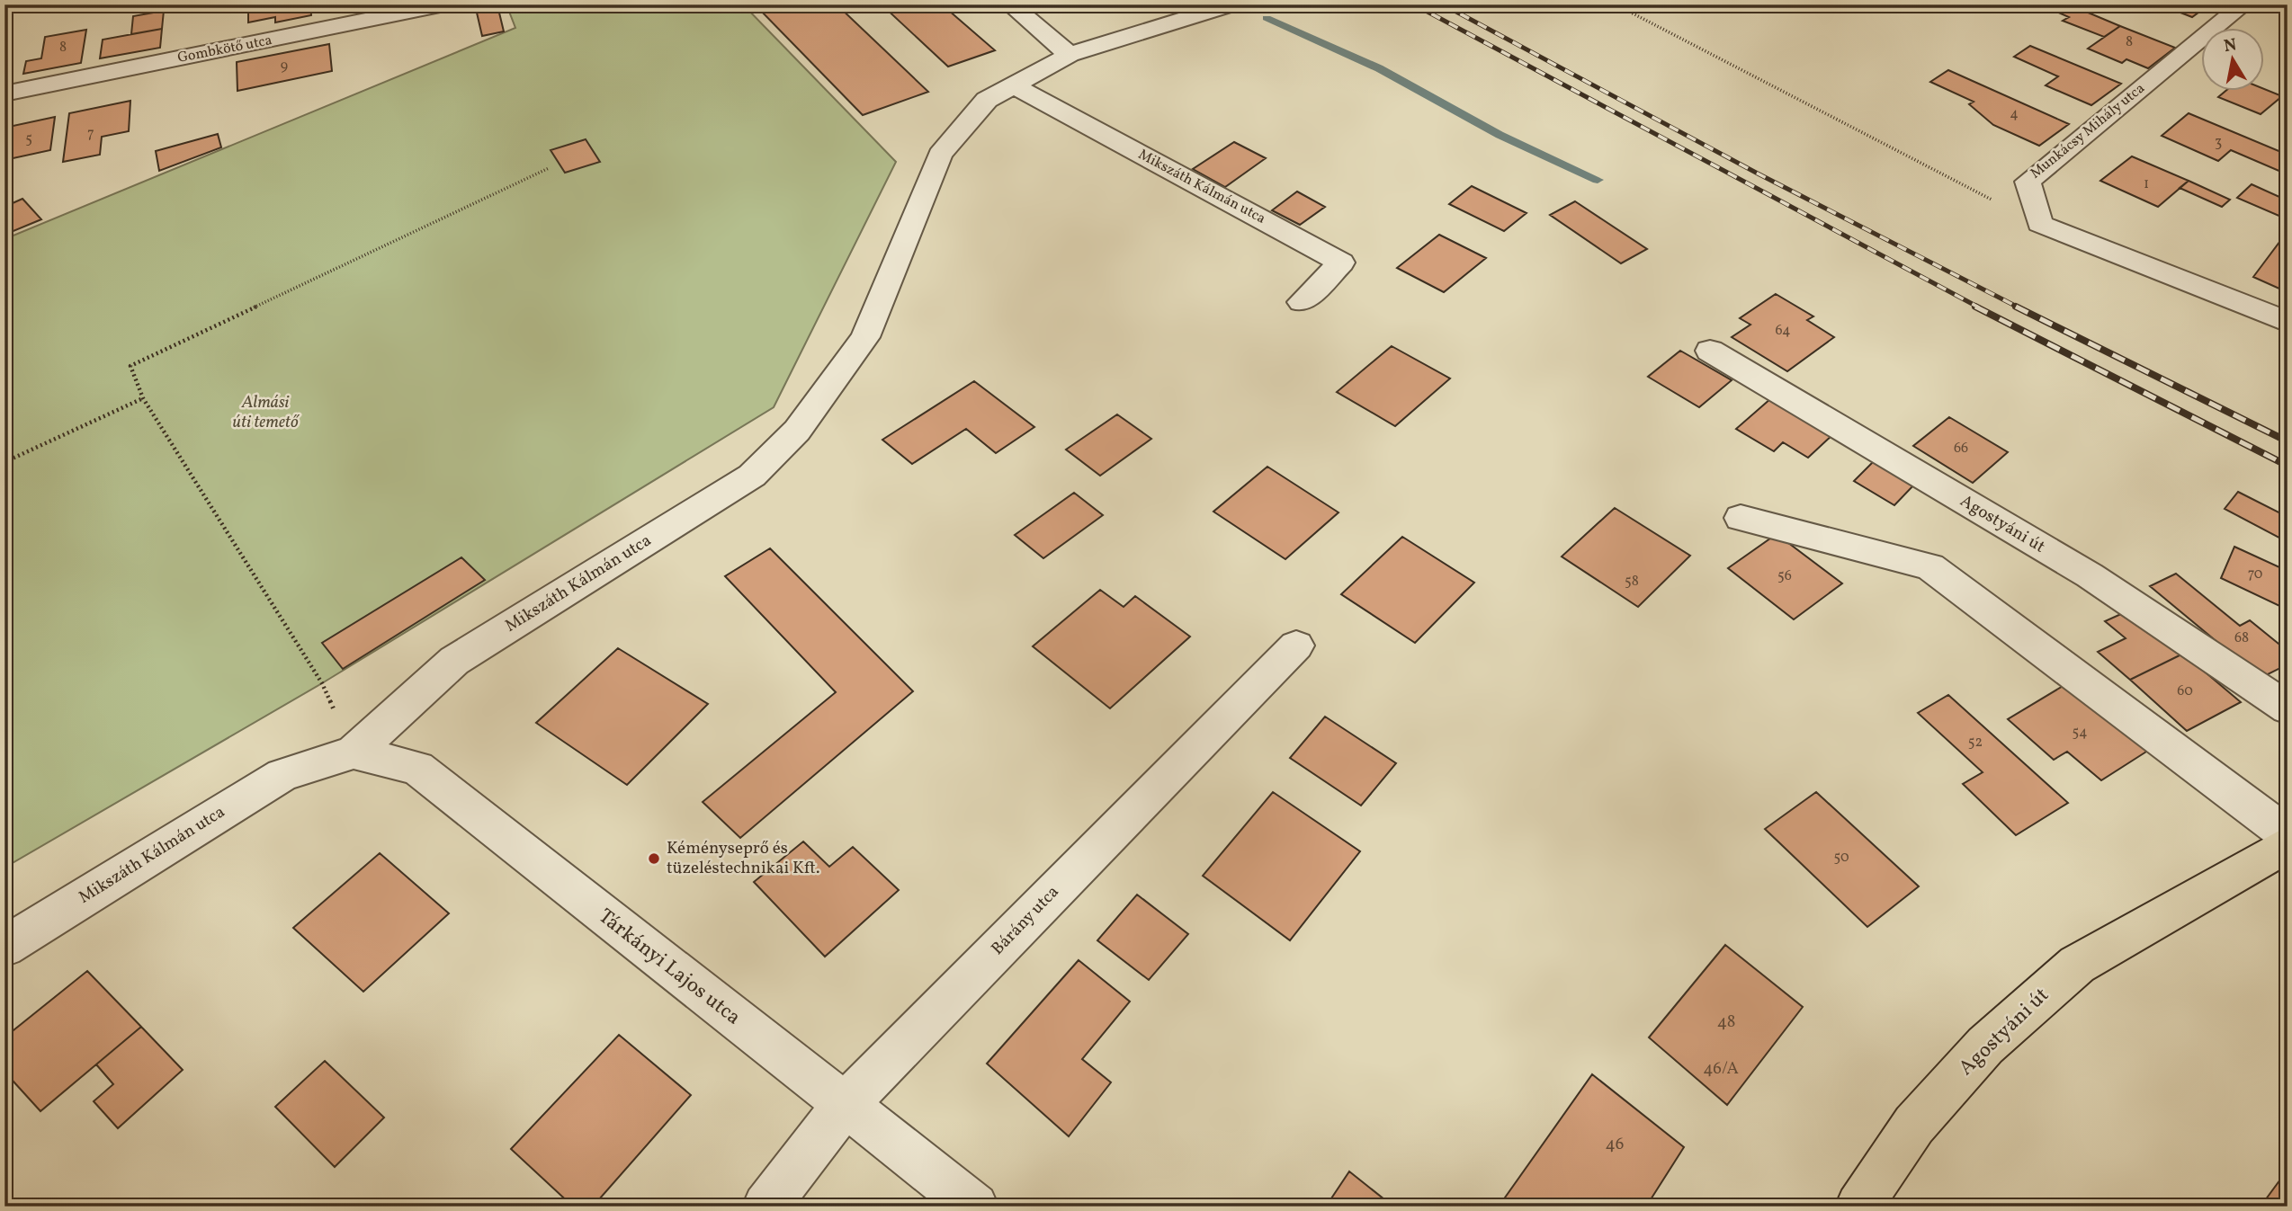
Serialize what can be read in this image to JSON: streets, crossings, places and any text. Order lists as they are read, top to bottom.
{
  "streets": {
    "main road": ["Agostyáni út"],
    "street": [
      "Gombkötő utca",
      "Munkácsy Mihály utca",
      "Mikszáth Kálmán utca",
      "Bárány utca",
      "Tárkányi Lajos utca"
    ]
  },
  "crossings": [
    ["Mikszáth Kálmán utca", "Tárkányi Lajos utca"],
    ["Bárány utca", "Tárkányi Lajos utca"]
  ],
  "parks": ["Almási úti temető"],
  "places": ["Kéményseprő és tüzeléstechnikai Kft."],
  "house_numbers": [
    "8",
    "8",
    "9",
    "4",
    "7",
    "5",
    "3",
    "1",
    "64",
    "66",
    "70",
    "56",
    "58",
    "68",
    "60",
    "54",
    "52",
    "50",
    "48",
    "46/A",
    "46"
  ],
  "north": "top"
}
